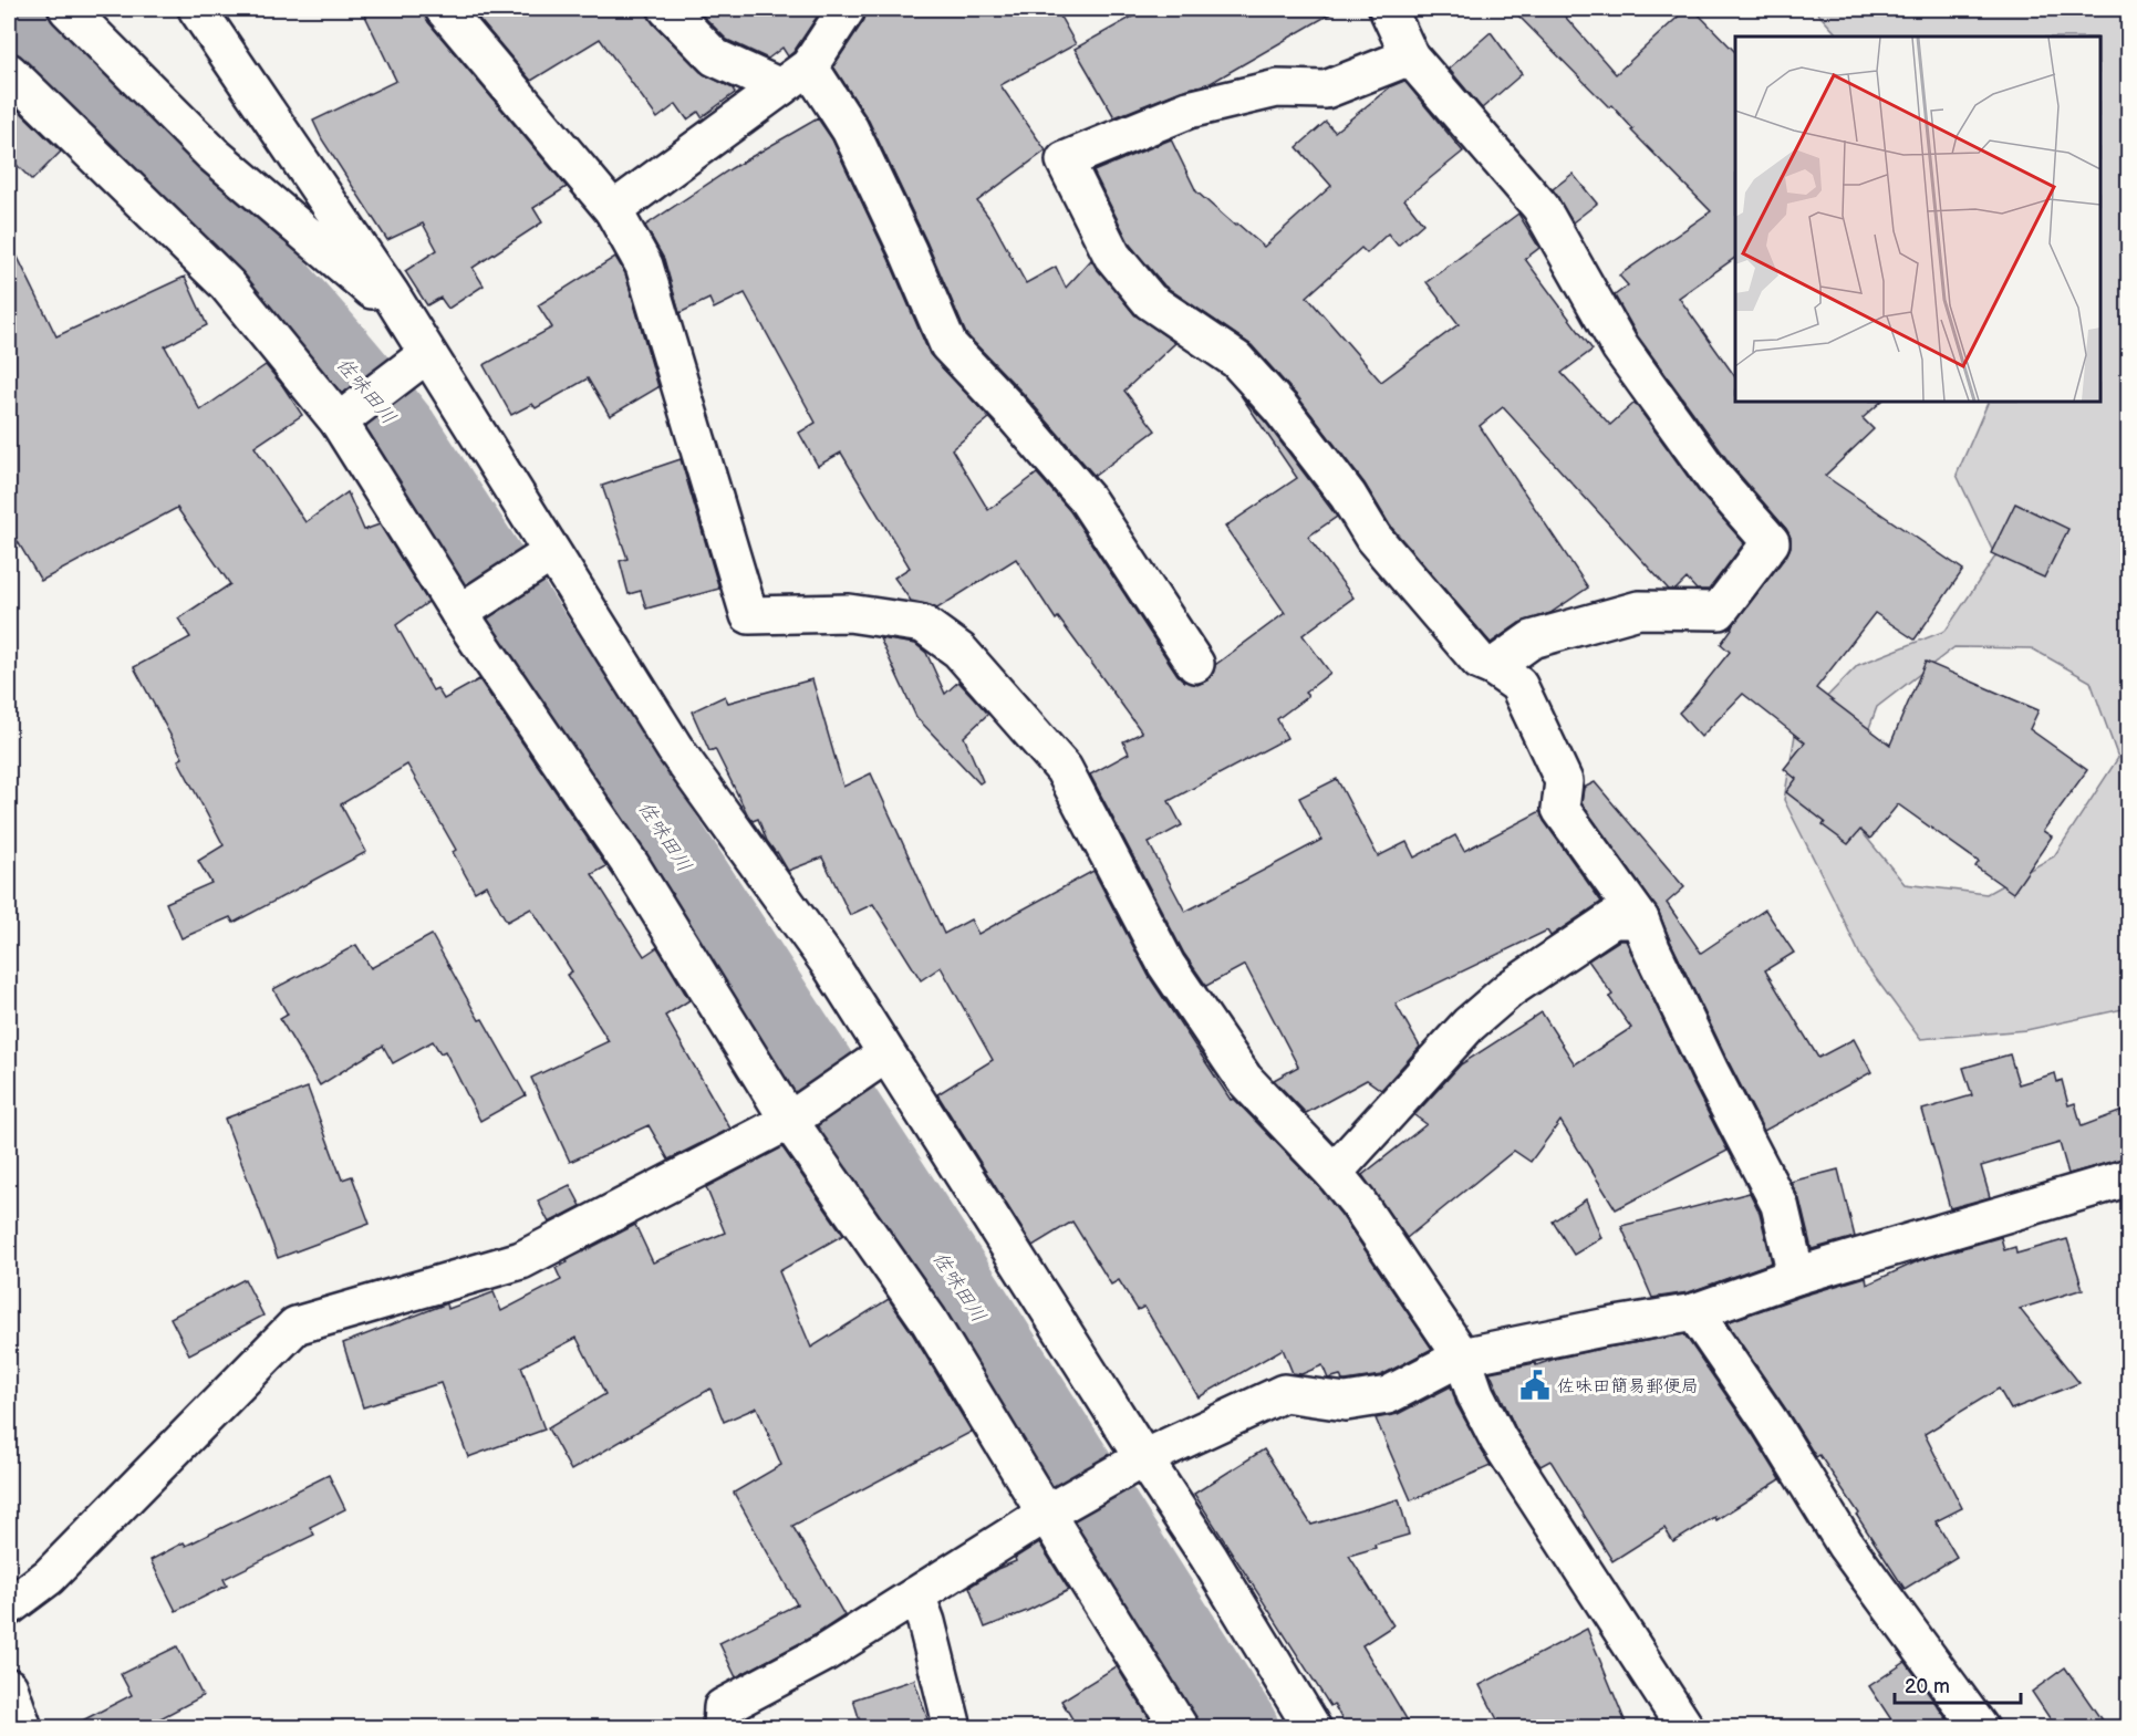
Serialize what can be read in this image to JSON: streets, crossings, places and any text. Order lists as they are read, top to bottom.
{
  "water": ["佐味田川"],
  "places": {
    "public building": ["佐味田簡易郵便局"]
  },
  "scale_bar": "20 m"
}
